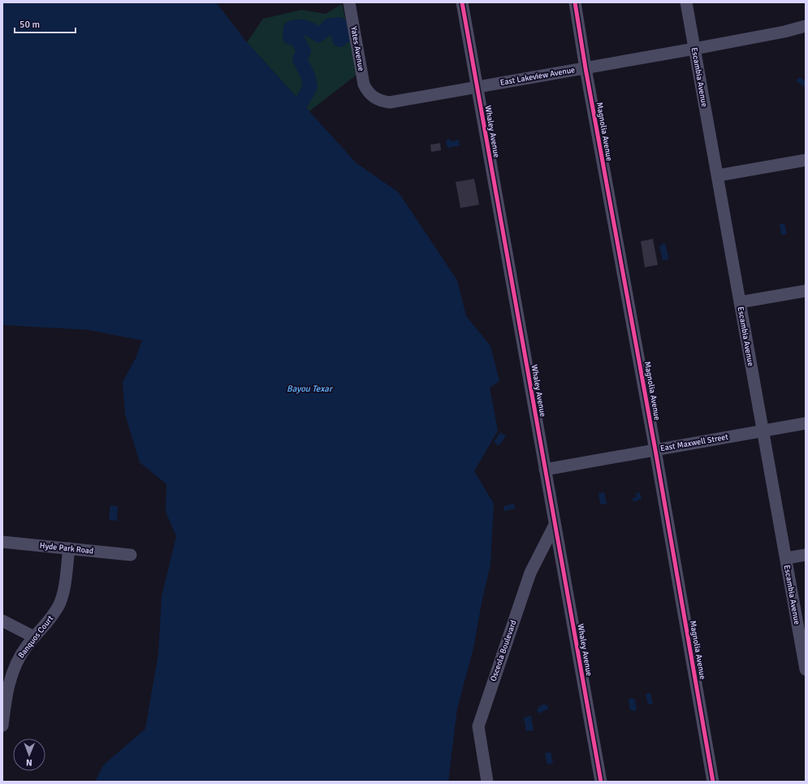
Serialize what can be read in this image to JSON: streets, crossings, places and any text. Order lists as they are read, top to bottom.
{
  "streets": {
    "street": [
      "Yates Avenue",
      "East Lakeview Avenue",
      "Escambia Avenue",
      "Whaley Avenue",
      "Magnolia Avenue",
      "East Maxwell Street",
      "Hyde Park Road",
      "Banquos Court",
      "Osceola Boulevard"
    ]
  },
  "crossings": [
    ["Yates Avenue", "East Lakeview Avenue"],
    ["East Lakeview Avenue", "Escambia Avenue"],
    ["East Lakeview Avenue", "Whaley Avenue"],
    ["East Lakeview Avenue", "Magnolia Avenue"],
    ["Escambia Avenue", "East Maxwell Street"],
    ["Whaley Avenue", "East Maxwell Street"],
    ["Whaley Avenue", "Osceola Boulevard"],
    ["Magnolia Avenue", "East Maxwell Street"],
    ["Hyde Park Road", "Banquos Court"]
  ],
  "water": ["Bayou Texar"],
  "scale_bar": "50 m",
  "north": "bottom"
}
